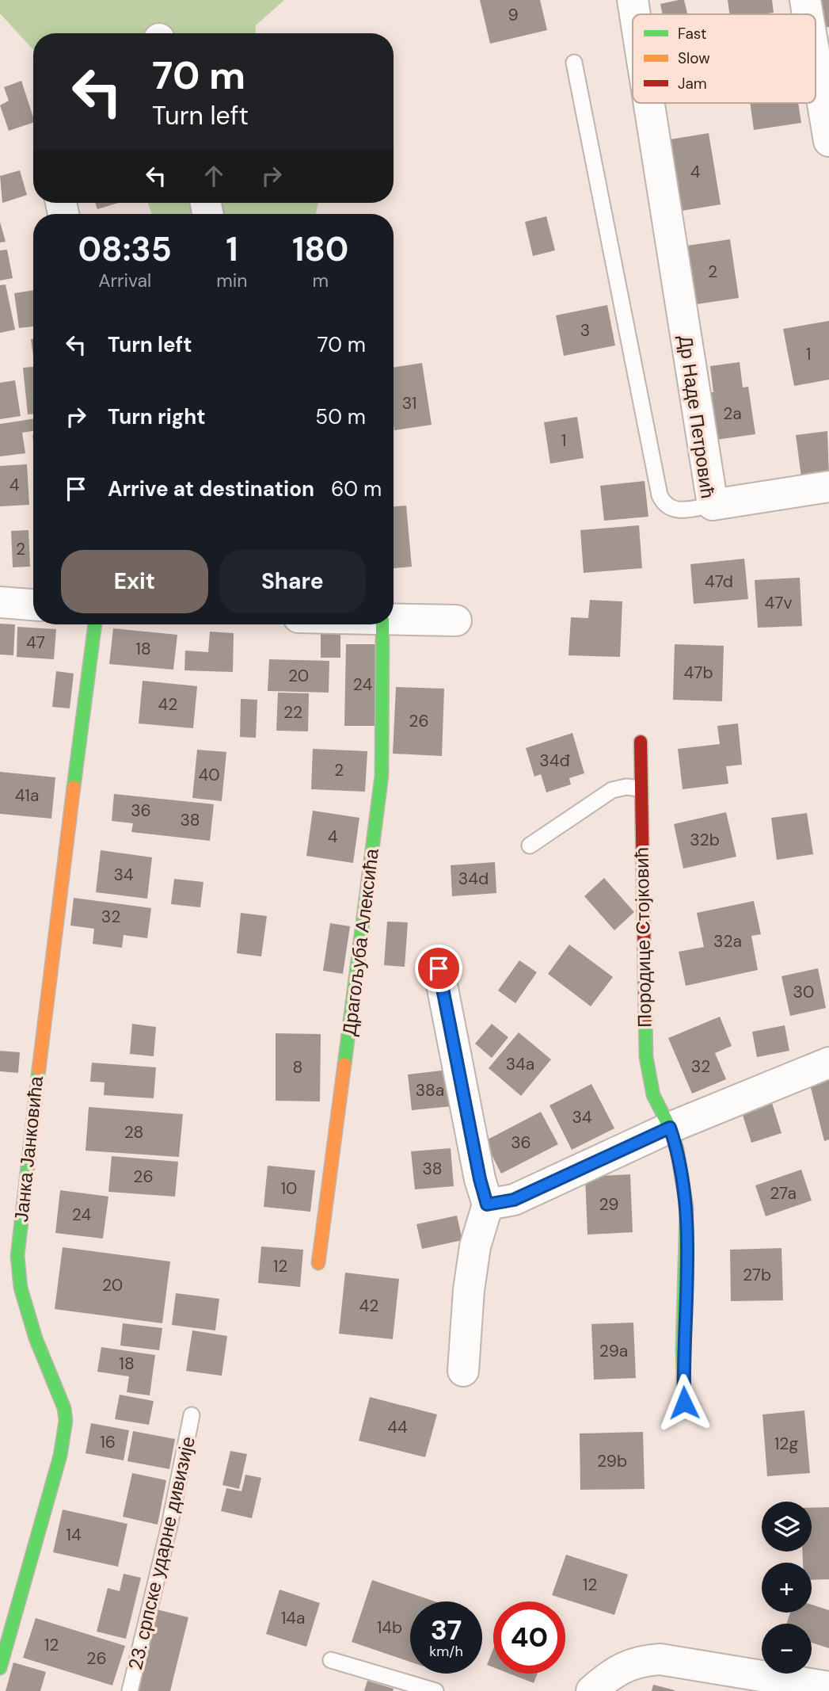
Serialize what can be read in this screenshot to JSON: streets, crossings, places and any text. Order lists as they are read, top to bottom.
{
  "streets": {
    "street": [
      "Др Наде Петровић",
      "Породице Стојковић",
      "Драгољуба Алексића",
      "Јанка Јанковића"
    ],
    "lane": ["23. српске ударне дивизије"]
  },
  "house_numbers": [
    "9",
    "4",
    "2",
    "3",
    "1",
    "31",
    "2a",
    "1",
    "4",
    "2",
    "47d",
    "47v",
    "47",
    "18",
    "47b",
    "20",
    "24",
    "42",
    "22",
    "26",
    "34đ",
    "2",
    "40",
    "41a",
    "36",
    "38",
    "4",
    "32b",
    "34",
    "34d",
    "32",
    "32a",
    "30",
    "34a",
    "32",
    "8",
    "38a",
    "34",
    "28",
    "36",
    "38",
    "26",
    "10",
    "27a",
    "29",
    "24",
    "12",
    "27b",
    "20",
    "42",
    "29a",
    "18",
    "44",
    "16",
    "12g",
    "29b",
    "14",
    "12",
    "14a",
    "14b",
    "12",
    "26"
  ],
  "legend": ["Fast", "Slow", "Jam"],
  "page": {
    "turn": ["70 m", "Turn left"],
    "eta": [
      "08:35",
      "Arrival",
      "1",
      "min",
      "180",
      "m"
    ],
    "list": [
      {
        "name": "Turn left",
        "value": "70 m"
      },
      {
        "name": "Turn right",
        "value": "50 m"
      },
      {
        "name": "Arrive at destination",
        "value": "60 m"
      }
    ],
    "buttons": ["Exit", "Share"],
    "map_buttons": ["+", "−"],
    "speed": "37 km/h",
    "limit": "40"
  }
}
